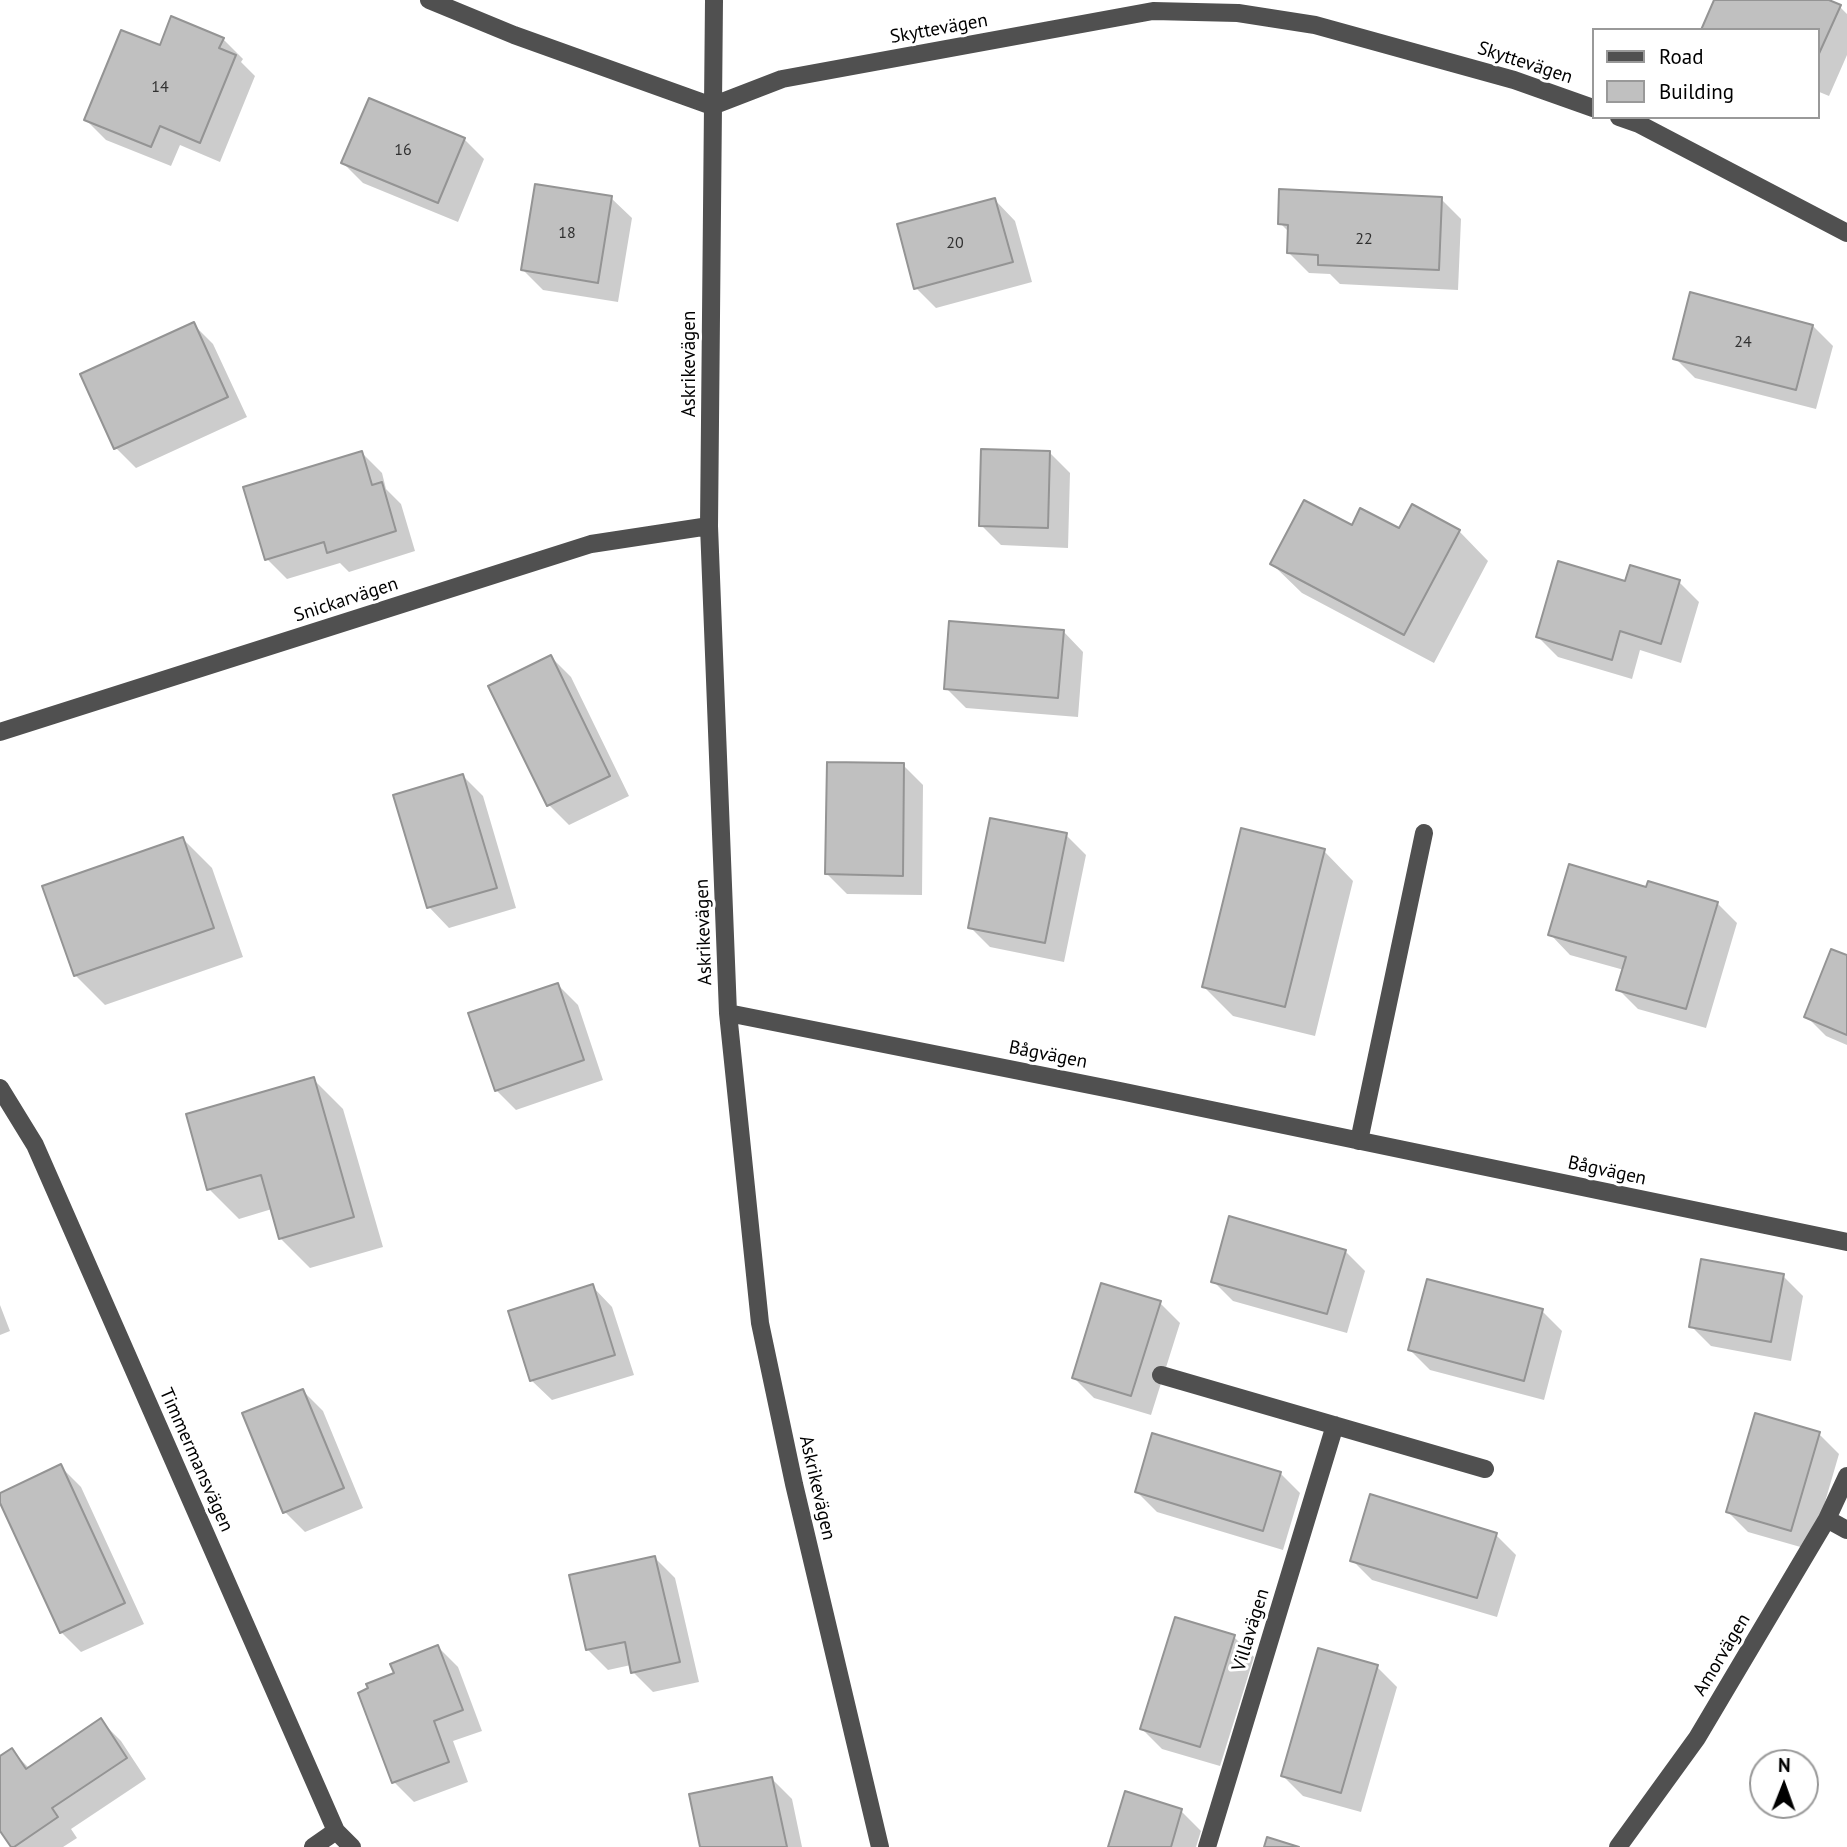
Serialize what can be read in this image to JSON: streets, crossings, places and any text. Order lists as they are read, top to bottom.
{
  "streets": {
    "street": [
      "Skyttevägen",
      "Askrikevägen",
      "Snickarvägen",
      "Bågvägen",
      "Timmermansvägen",
      "Villavägen",
      "Amorvägen"
    ]
  },
  "crossings": [
    ["Skyttevägen", "Askrikevägen"],
    ["Askrikevägen", "Snickarvägen"],
    ["Askrikevägen", "Bågvägen"]
  ],
  "house_numbers": [
    "14",
    "16",
    "18",
    "22",
    "20",
    "24"
  ],
  "legend": ["Road", "Building"],
  "north": "top"
}
